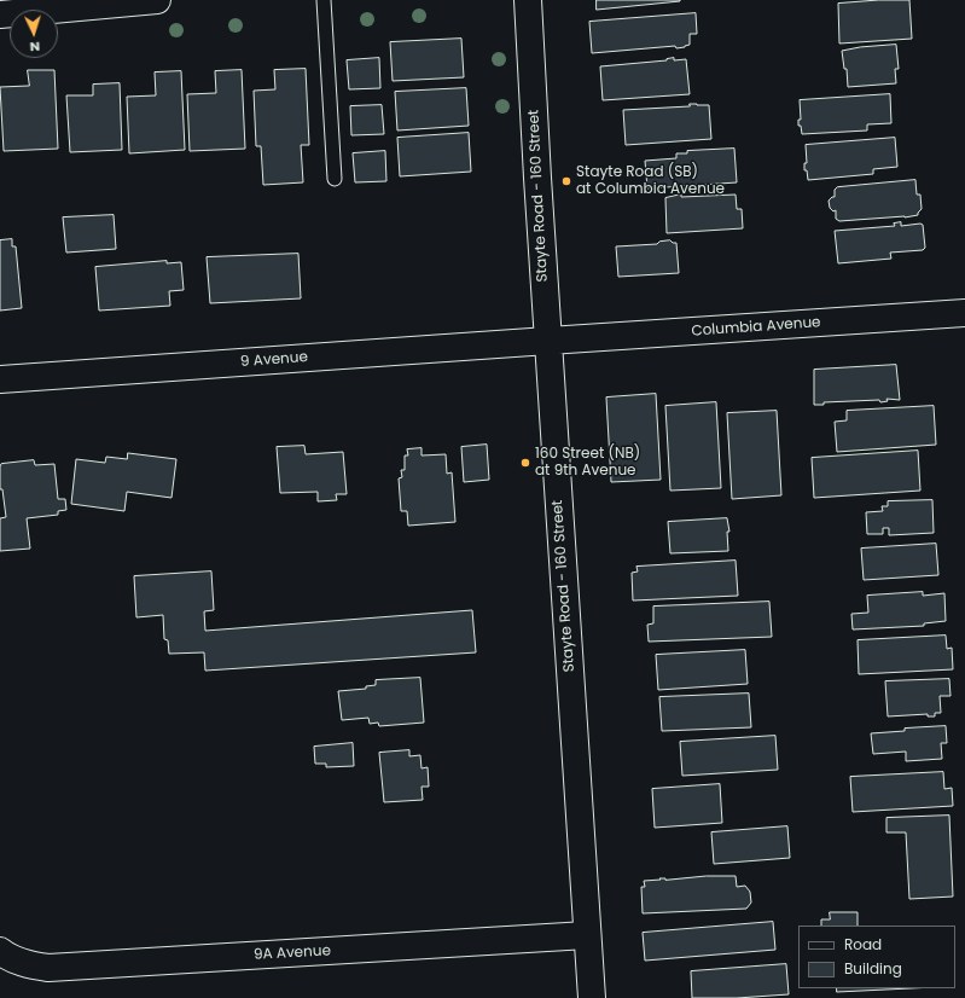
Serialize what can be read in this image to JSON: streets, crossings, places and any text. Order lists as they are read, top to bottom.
{
  "streets": {
    "street": [
      "Stayte Road - 160 Street",
      "Columbia Avenue",
      "9 Avenue",
      "9A Avenue"
    ]
  },
  "crossings": [
    ["Stayte Road - 160 Street", "Columbia Avenue"],
    ["Stayte Road - 160 Street", "9 Avenue"],
    ["Stayte Road - 160 Street", "9A Avenue"],
    ["Columbia Avenue", "9 Avenue"]
  ],
  "places": ["Stayte Road (SB) at Columbia Avenue", "160 Street (NB) at 9th Avenue"],
  "legend": ["Road", "Building"],
  "north": "bottom"
}
